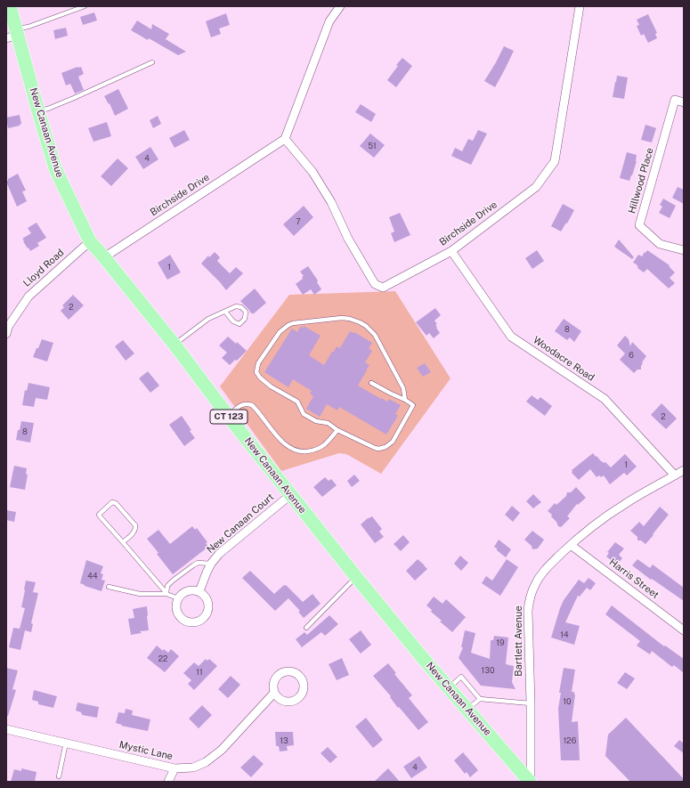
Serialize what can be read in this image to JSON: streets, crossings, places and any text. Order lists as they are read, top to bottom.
{
  "streets": {
    "main road": ["New Canaan Avenue", "CT 123"],
    "street": [
      "Hillwood Place",
      "Birchside Drive",
      "Lloyd Road",
      "Woodacre Road",
      "New Canaan Court",
      "Harris Street",
      "Bartlett Avenue",
      "Mystic Lane"
    ]
  },
  "crossings": [
    ["New Canaan Avenue", "Birchside Drive"],
    ["New Canaan Avenue", "Lloyd Road"],
    ["New Canaan Avenue", "New Canaan Court"],
    ["New Canaan Avenue", "Bartlett Avenue"],
    ["Birchside Drive", "Woodacre Road"],
    ["Woodacre Road", "Bartlett Avenue"],
    ["Harris Street", "Bartlett Avenue"]
  ],
  "house_numbers": [
    "51",
    "4",
    "7",
    "1",
    "2",
    "8",
    "6",
    "2",
    "8",
    "1",
    "44",
    "14",
    "19",
    "22",
    "130",
    "11",
    "10",
    "13",
    "126",
    "4"
  ]
}
